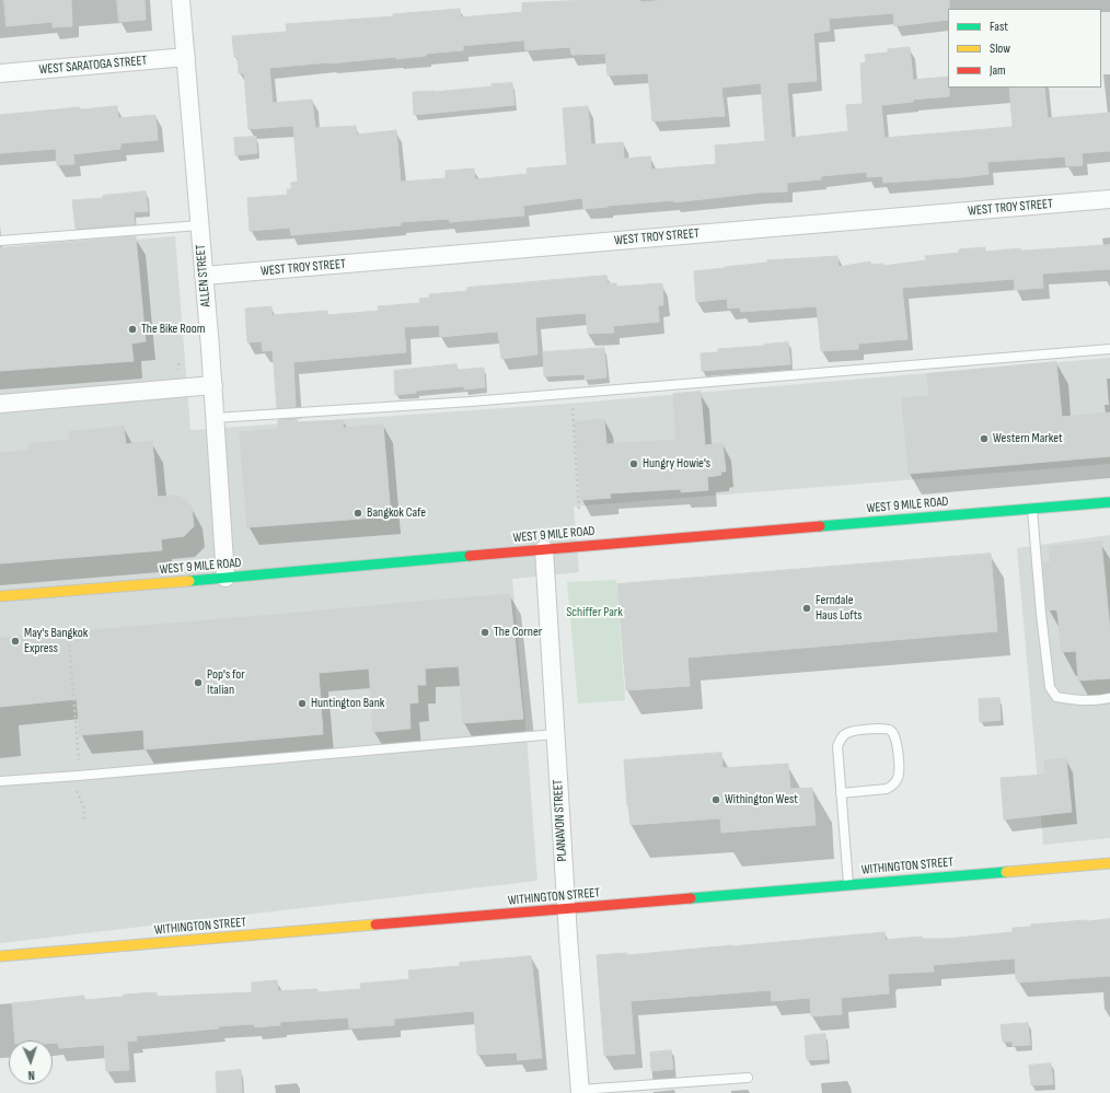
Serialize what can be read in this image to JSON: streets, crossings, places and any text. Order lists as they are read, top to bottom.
{
  "streets": {
    "main road": ["WEST 9 MILE ROAD", "WITHINGTON STREET"],
    "street": [
      "WEST SARATOGA STREET",
      "WEST TROY STREET",
      "ALLEN STREET",
      "PLANAVON STREET"
    ]
  },
  "crossings": [
    ["WEST SARATOGA STREET", "ALLEN STREET"],
    ["WEST TROY STREET", "ALLEN STREET"],
    ["ALLEN STREET", "WEST 9 MILE ROAD"],
    ["WEST 9 MILE ROAD", "PLANAVON STREET"],
    ["PLANAVON STREET", "WITHINGTON STREET"]
  ],
  "parks": ["Schiffer Park"],
  "places": [
    "The Bike Room",
    "Western Market",
    "Hungry Howie's",
    "Bangkok Cafe",
    "Ferndale Haus Lofts",
    "The Corner",
    "May's Bangkok Express",
    "Pop's for Italian",
    "Huntington Bank",
    "Withington West"
  ],
  "legend": ["Fast", "Slow", "Jam"],
  "north": "bottom"
}
